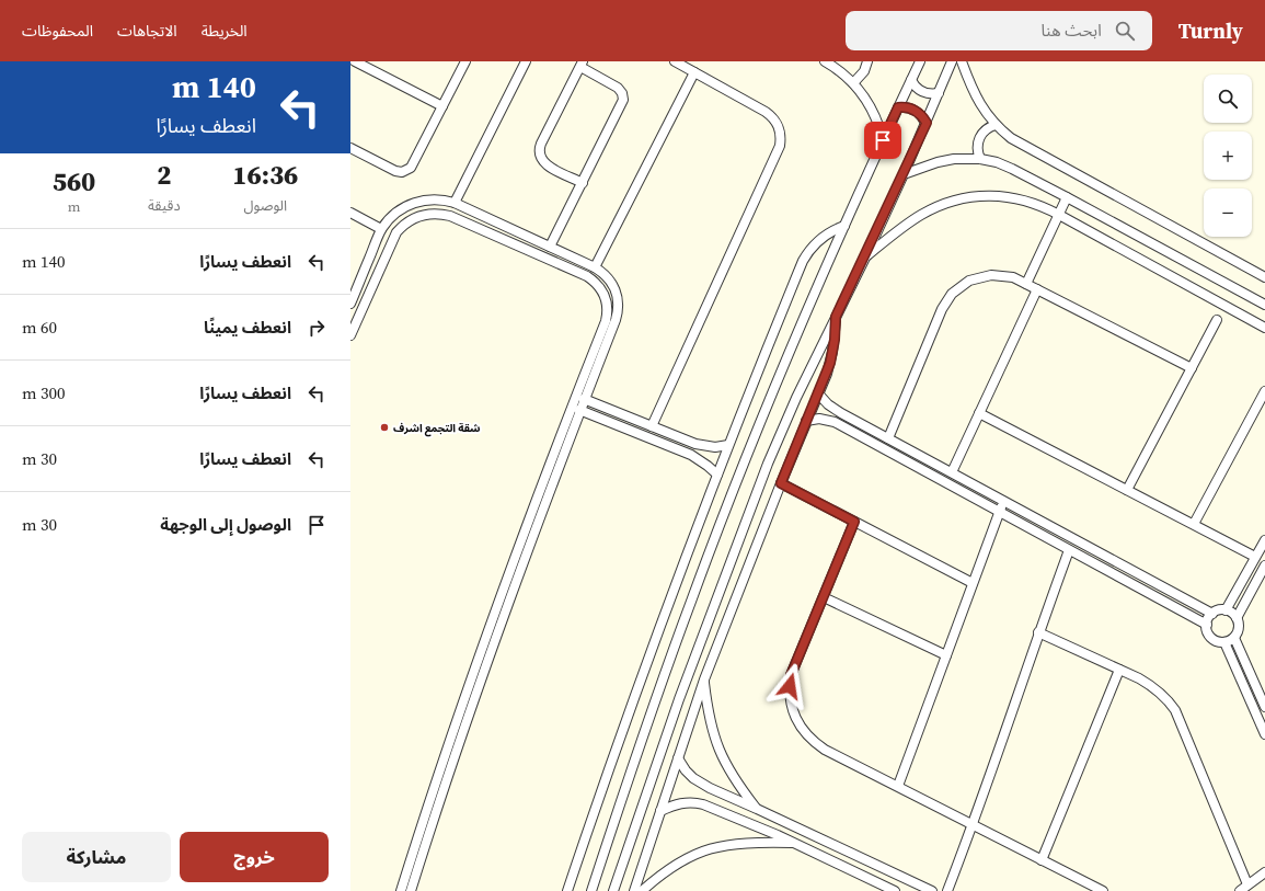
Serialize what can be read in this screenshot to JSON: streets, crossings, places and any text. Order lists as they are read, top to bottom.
{
  "places": ["شقة التجمع اشرف"],
  "page": {
    "header": "Turnly",
    "search": "ابحث هنا",
    "nav": ["الخريطة", "الاتجاهات", "المحفوظات"],
    "turn": ["140 m", "انعطف يسارًا"],
    "map_buttons": ["+", "−"],
    "eta": [
      "16:36",
      "الوصول",
      "2",
      "دقيقة",
      "560",
      "m"
    ],
    "list": [
      {
        "name": "انعطف يسارًا",
        "value": "140 m"
      },
      {
        "name": "انعطف يمينًا",
        "value": "60 m"
      },
      {
        "name": "انعطف يسارًا",
        "value": "300 m"
      },
      {
        "name": "انعطف يسارًا",
        "value": "30 m"
      },
      {
        "name": "الوصول إلى الوجهة",
        "value": "30 m"
      }
    ],
    "buttons": ["خروج", "مشاركة"]
  }
}
